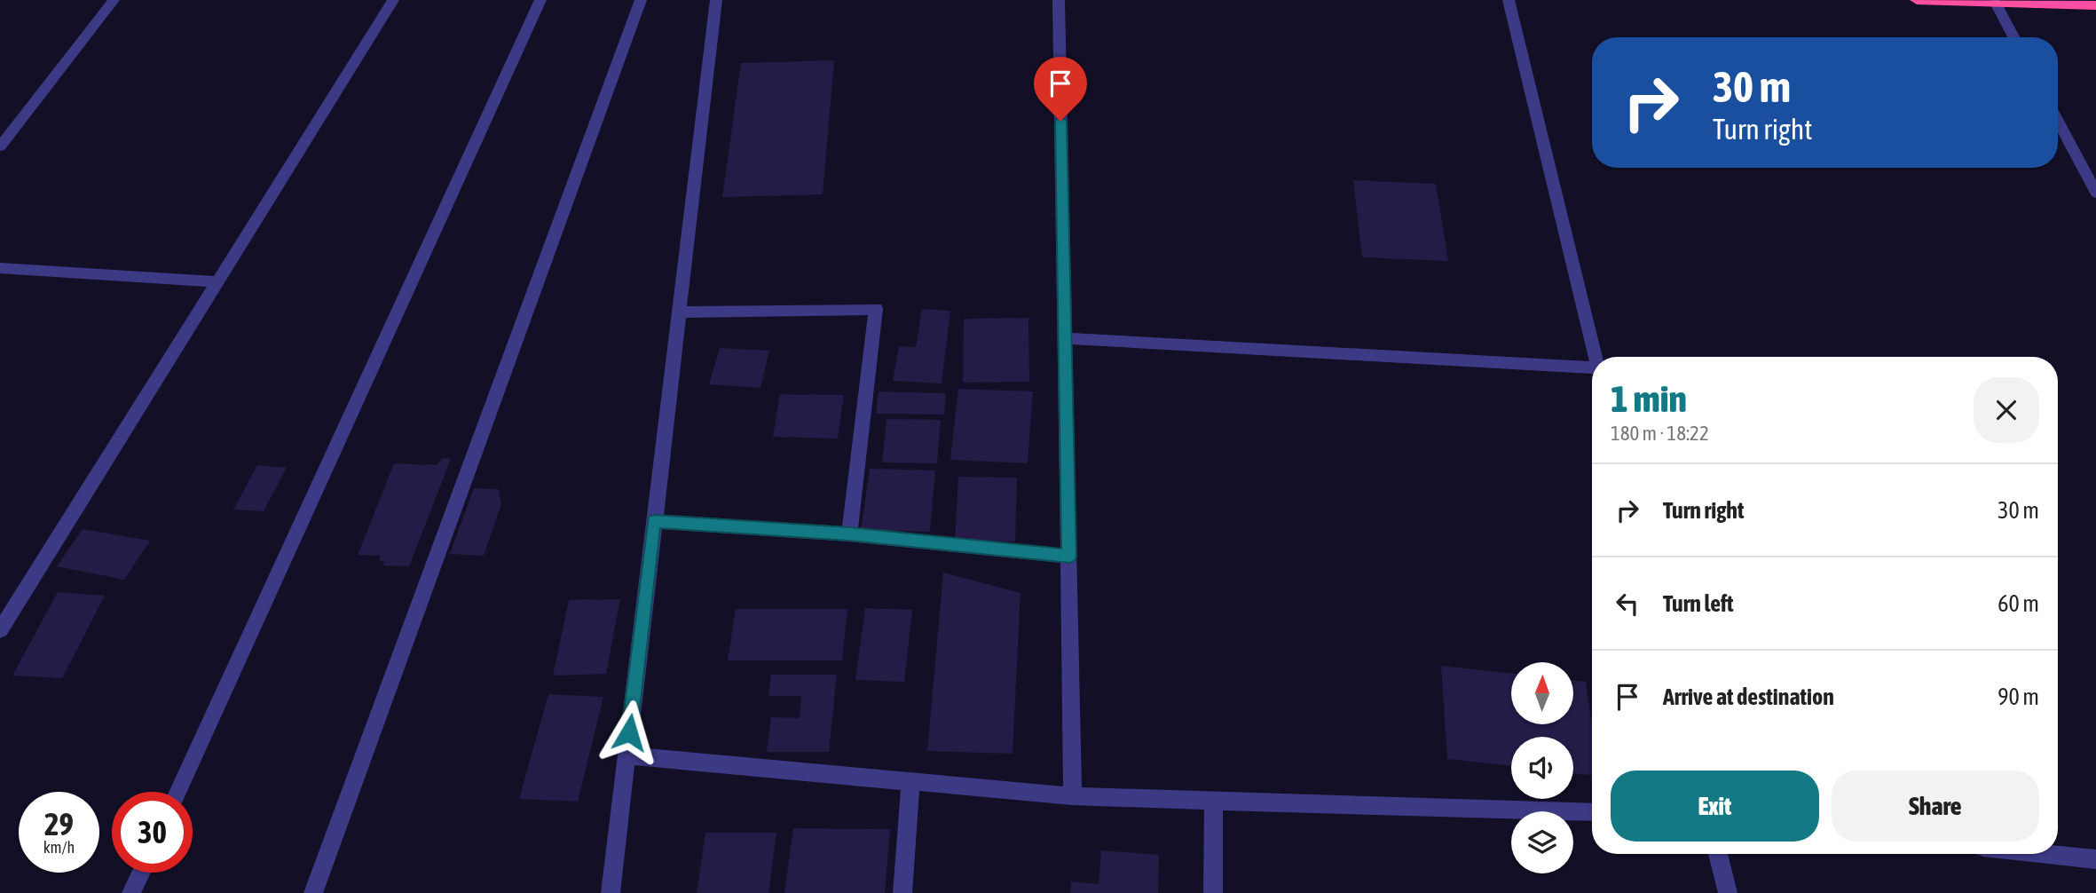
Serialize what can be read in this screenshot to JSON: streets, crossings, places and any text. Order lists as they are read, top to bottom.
{
  "north": "top",
  "page": {
    "turn": ["30 m", "Turn right"],
    "heading": ["1 min", "180 m · 18:22"],
    "list": [
      {
        "name": "Turn right",
        "value": "30 m"
      },
      {
        "name": "Turn left",
        "value": "60 m"
      },
      {
        "name": "Arrive at destination",
        "value": "90 m"
      }
    ],
    "buttons": ["Exit", "Share"],
    "speed": "29 km/h",
    "limit": "30"
  }
}
